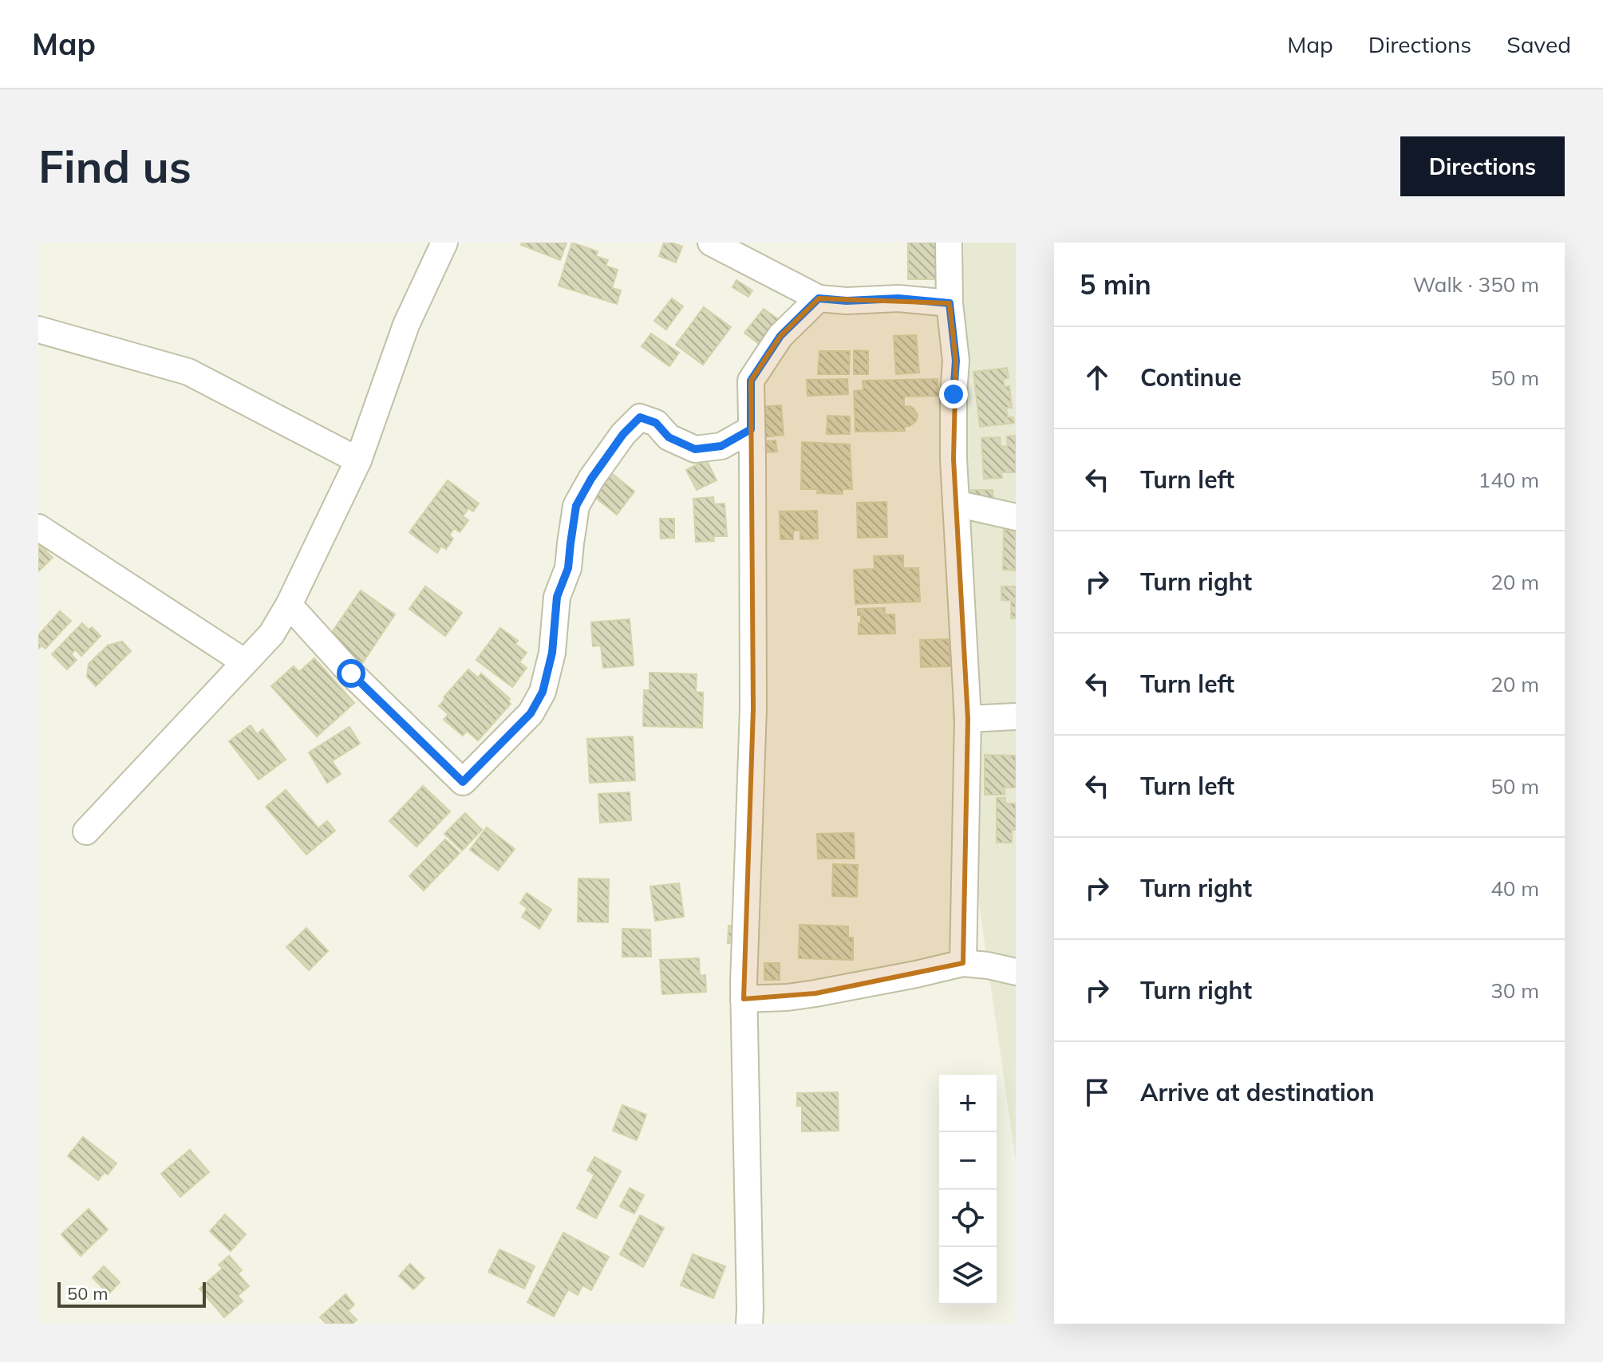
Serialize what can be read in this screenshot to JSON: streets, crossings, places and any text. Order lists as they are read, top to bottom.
{
  "scale_bar": "50 m",
  "page": {
    "header": "Map",
    "nav": ["Map", "Directions", "Saved"],
    "buttons": "Directions",
    "title": "Find us",
    "heading": ["5 min", "Walk · 350 m"],
    "list": [
      ["Continue", "50 m"],
      ["Turn left", "140 m"],
      ["Turn right", "20 m"],
      ["Turn left", "20 m"],
      ["Turn left", "50 m"],
      ["Turn right", "40 m"],
      ["Turn right", "30 m"],
      "Arrive at destination"
    ],
    "map_buttons": ["+", "−"],
    "scale": "50 m"
  }
}
